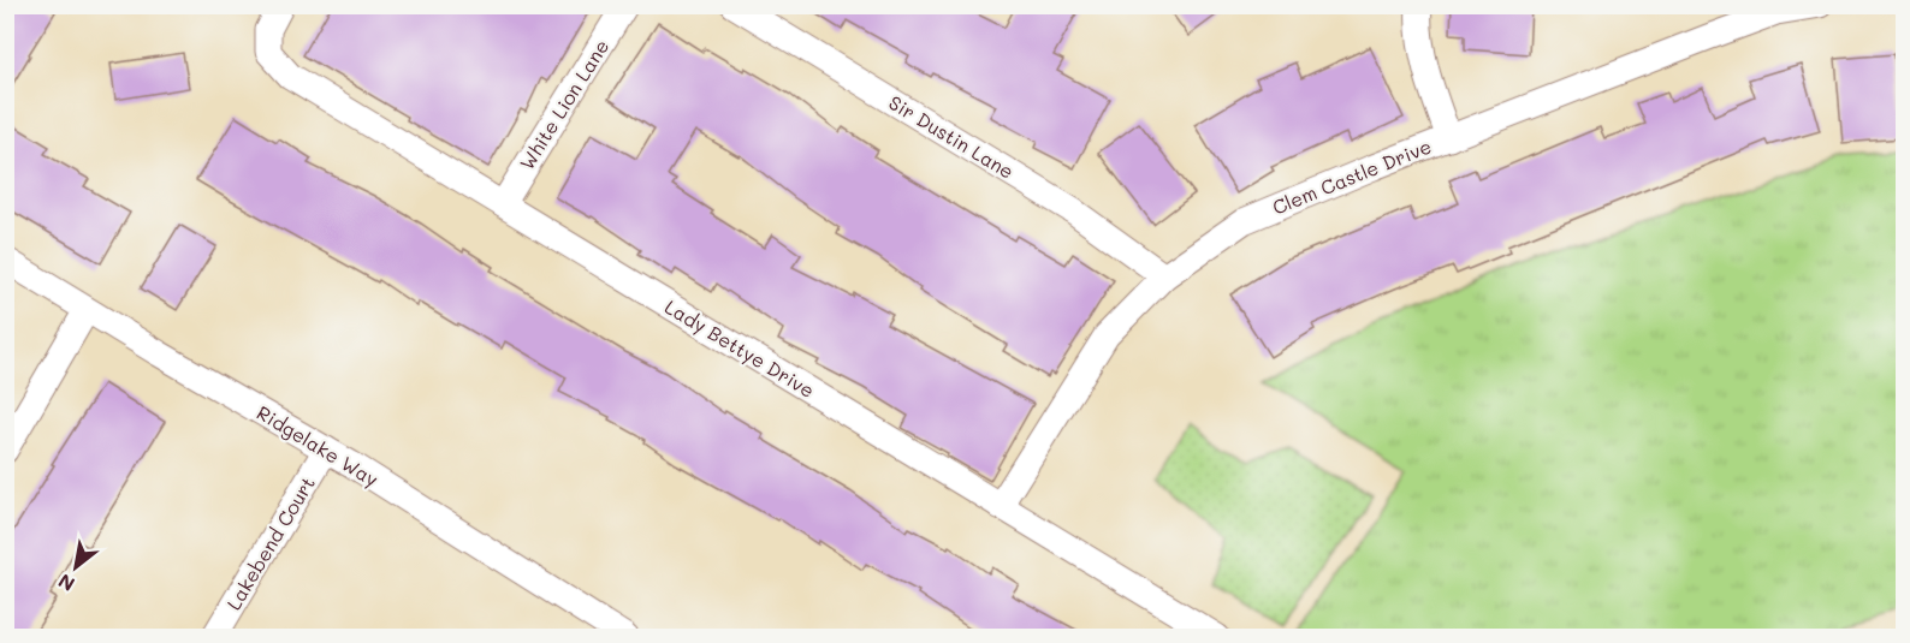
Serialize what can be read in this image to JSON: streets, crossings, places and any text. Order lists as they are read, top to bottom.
{
  "streets": {
    "street": [
      "White Lion Lane",
      "Sir Dustin Lane",
      "Clem Castle Drive",
      "Lady Bettye Drive",
      "Ridgelake Way",
      "Lakebend Court"
    ]
  },
  "crossings": [
    ["White Lion Lane", "Lady Bettye Drive"],
    ["Sir Dustin Lane", "Clem Castle Drive"],
    ["Clem Castle Drive", "Lady Bettye Drive"],
    ["Ridgelake Way", "Lakebend Court"]
  ],
  "north": "bottom left"
}
